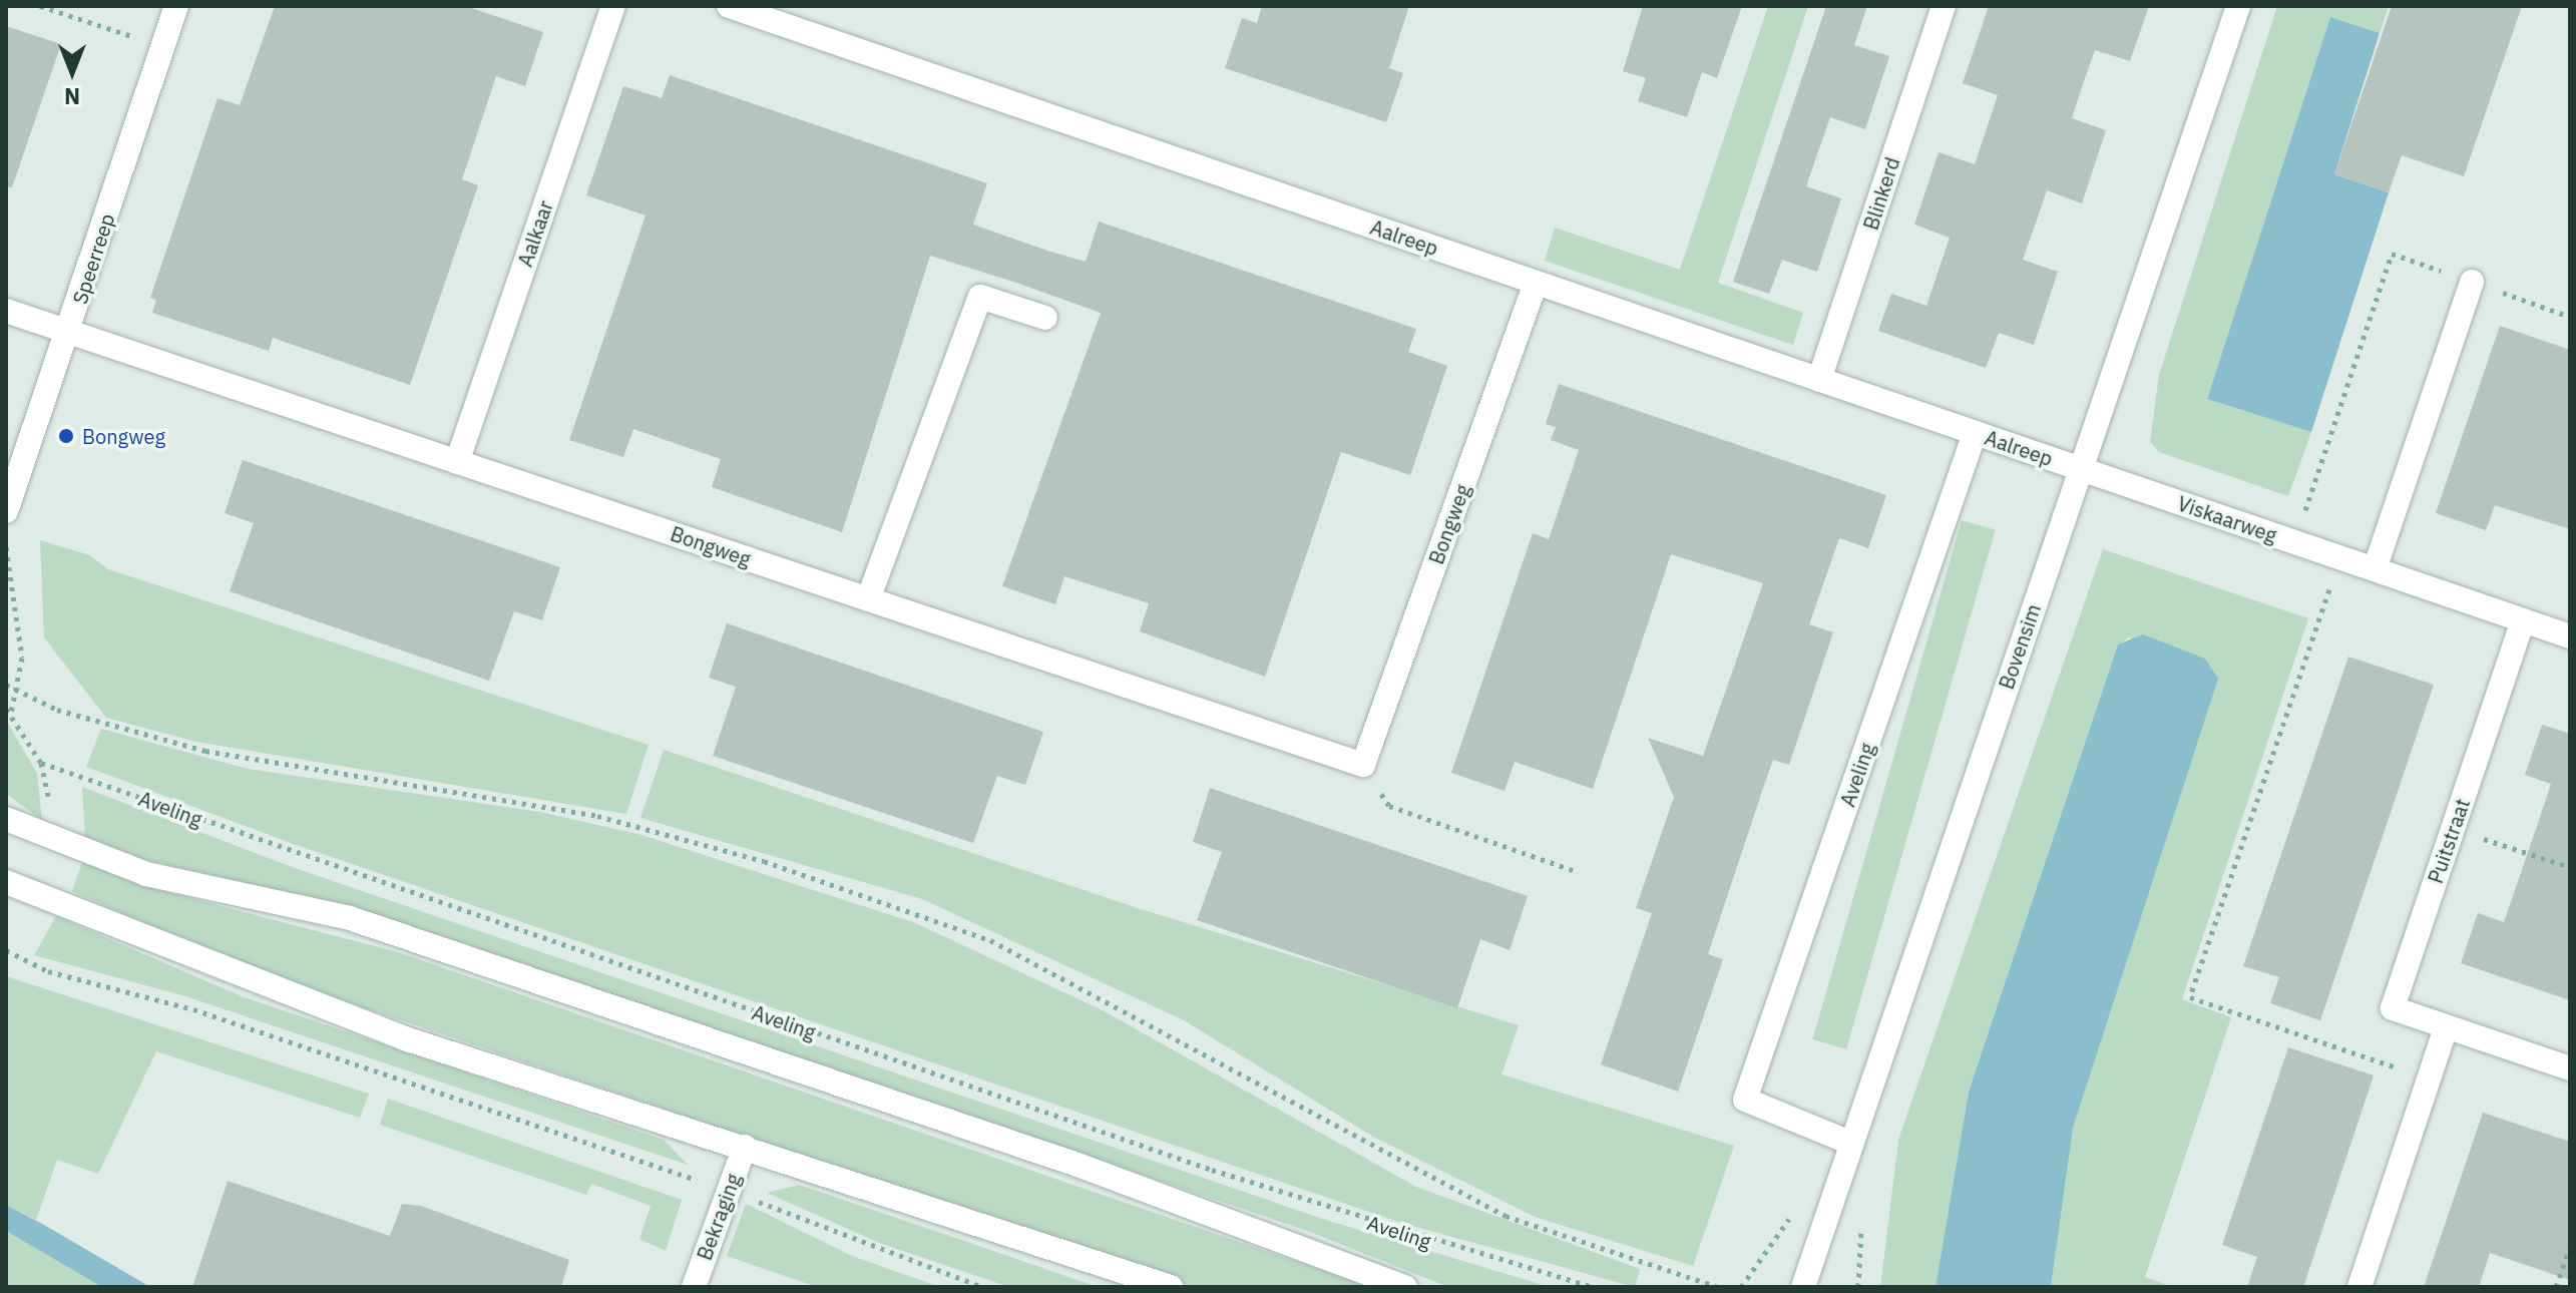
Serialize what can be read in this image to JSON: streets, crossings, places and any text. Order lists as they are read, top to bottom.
{
  "streets": {
    "street": [
      "Blinkerd",
      "Aalkaar",
      "Aalreep",
      "Speerreep",
      "Viskaarweg",
      "Bongweg",
      "Bovensim",
      "Aveling",
      "Puitstraat",
      "Bekraging"
    ]
  },
  "crossings": [
    ["Blinkerd", "Aalreep"],
    ["Aalkaar", "Bongweg"],
    ["Aalreep", "Viskaarweg"],
    ["Aalreep", "Bongweg"],
    ["Aalreep", "Bovensim"],
    ["Aalreep", "Aveling"],
    ["Speerreep", "Bongweg"],
    ["Viskaarweg", "Bovensim"],
    ["Viskaarweg", "Puitstraat"],
    ["Bovensim", "Aveling"]
  ],
  "places": ["Bongweg"],
  "north": "bottom"
}
